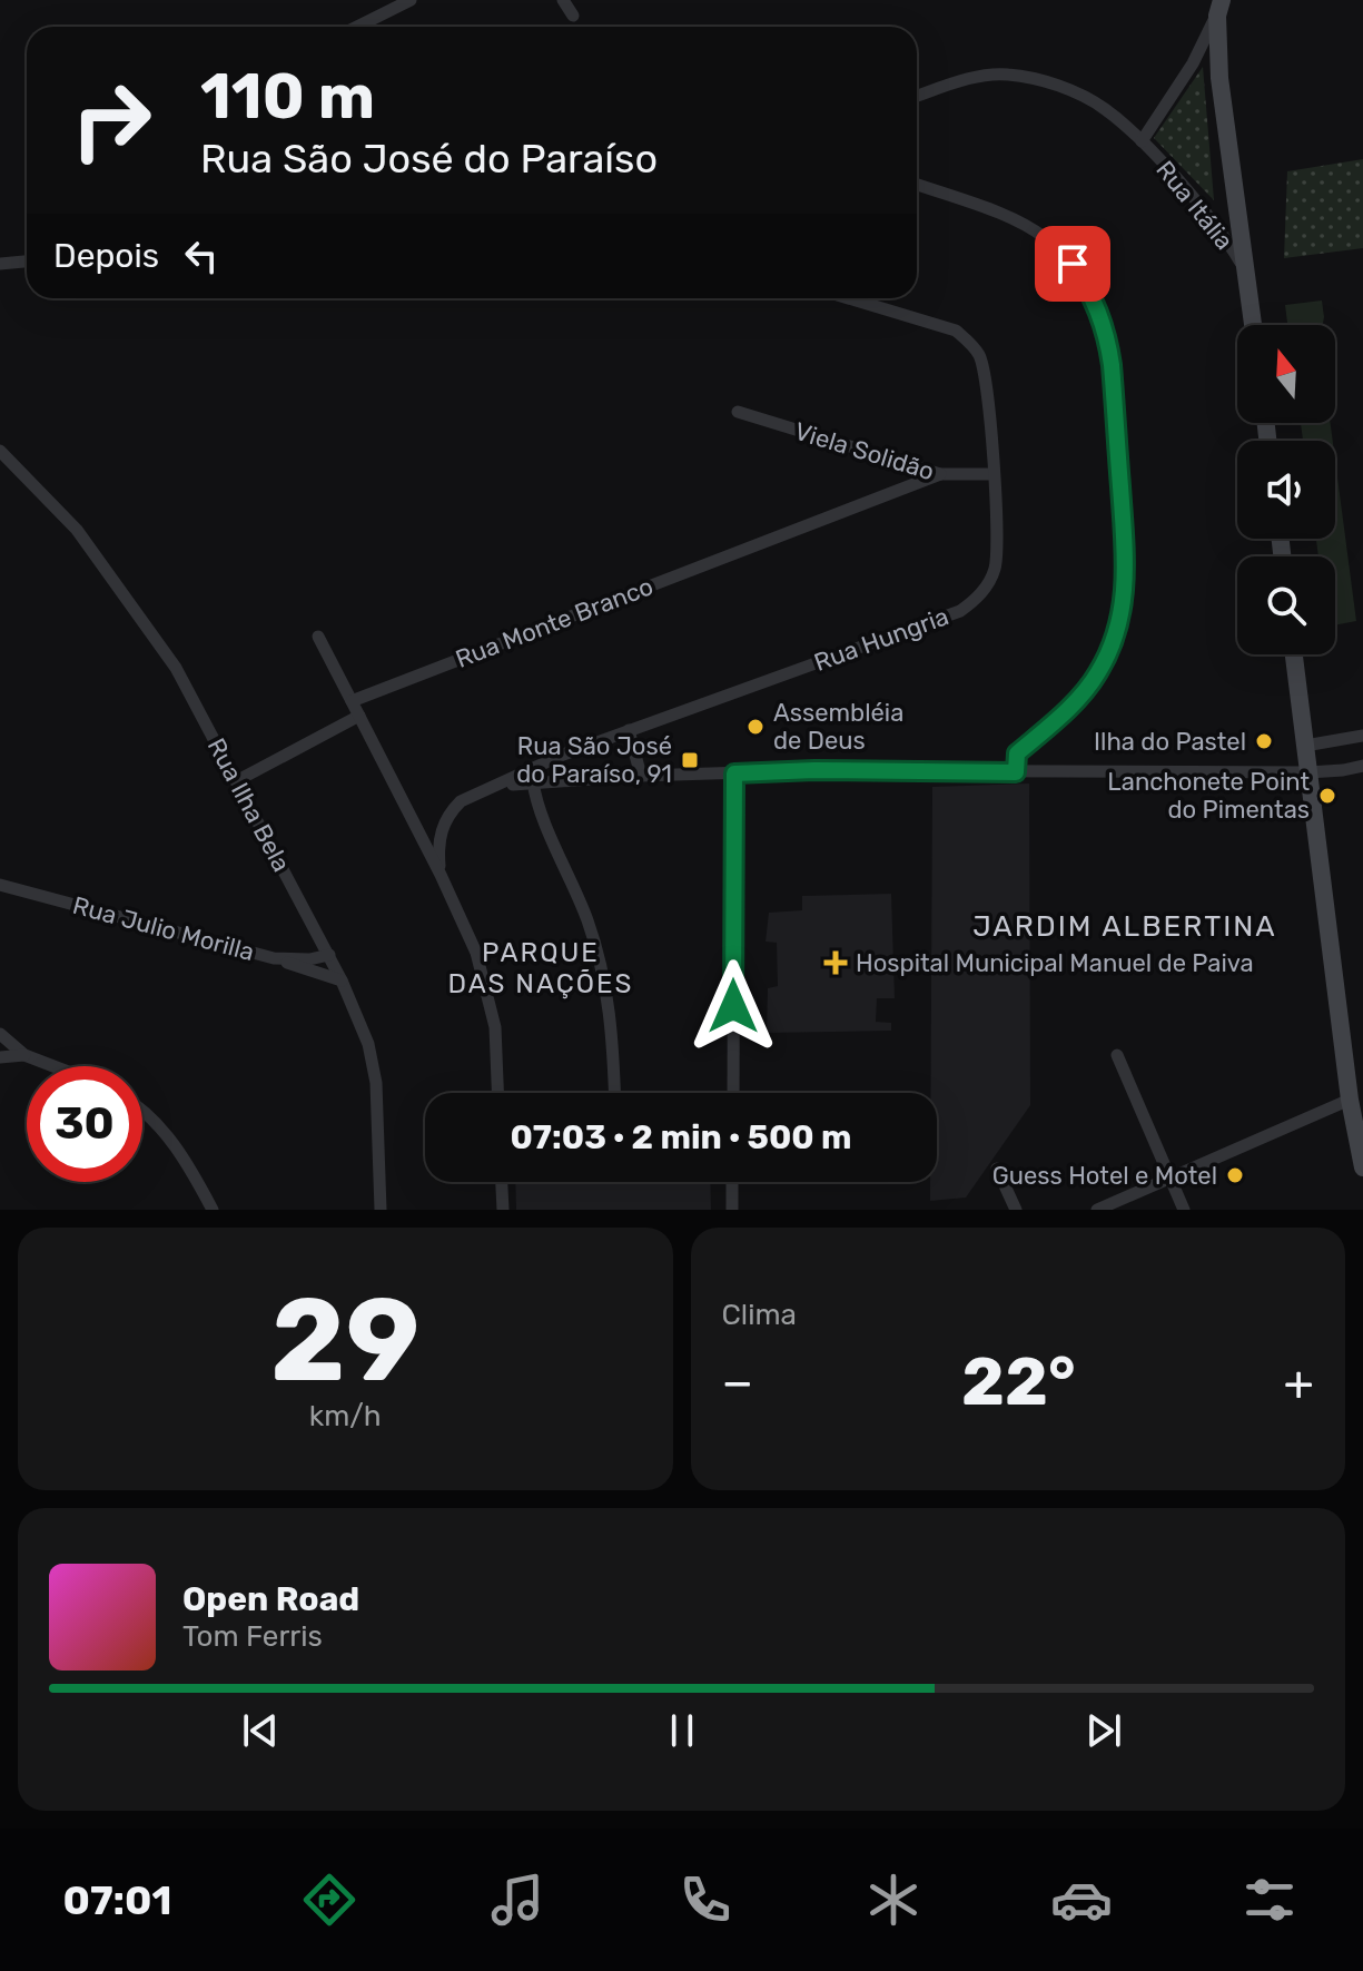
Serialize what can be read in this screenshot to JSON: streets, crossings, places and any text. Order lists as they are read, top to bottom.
{
  "streets": {
    "street": [
      "Rua Itália",
      "Viela Solidão",
      "Rua Monte Branco",
      "Rua Hungria",
      "Rua Ilha Bela",
      "Rua Julio Morilla"
    ]
  },
  "crossings": [
    ["Viela Solidão", "Rua Monte Branco"],
    ["Viela Solidão", "Rua Hungria"],
    ["Rua Ilha Bela", "Rua Julio Morilla"]
  ],
  "districts": ["JARDIM ALBERTINA", "PARQUE DAS NAÇÕES"],
  "places": {
    "other": [
      "Assembléia de Deus",
      "Ilha do Pastel",
      "Lanchonete Point do Pimentas",
      "Guess Hotel e Motel"
    ],
    "transit": ["Rua São José do Paraíso, 91"],
    "health": ["Hospital Municipal Manuel de Paiva"]
  },
  "north": "top",
  "page": {
    "turn": ["110 m", "Rua São José do Paraíso"],
    "then": "Depois",
    "limit": "30",
    "trip": "07:03 · 2 min · 500 m",
    "tile": [
      ["29", "km/h"],
      "Clima"
    ],
    "heat": ["−", "22°", "+"],
    "song": ["Open Road", "Tom Ferris"],
    "tabs": "07:01"
  }
}
